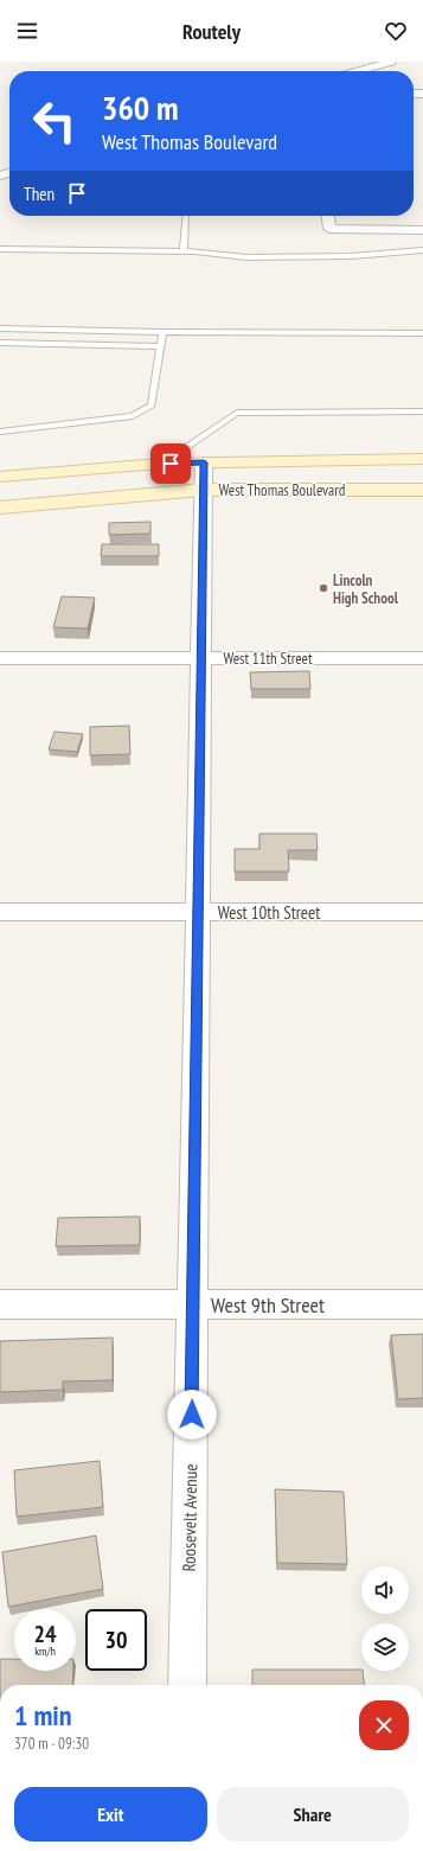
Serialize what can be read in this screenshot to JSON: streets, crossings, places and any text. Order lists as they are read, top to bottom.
{
  "streets": {
    "street": [
      "West Thomas Boulevard",
      "West 11th Street",
      "West 10th Street",
      "West 9th Street",
      "Roosevelt Avenue"
    ]
  },
  "crossings": [
    ["West Thomas Boulevard", "Roosevelt Avenue"],
    ["West 11th Street", "Roosevelt Avenue"],
    ["West 10th Street", "Roosevelt Avenue"],
    ["West 9th Street", "Roosevelt Avenue"]
  ],
  "places": ["Lincoln High School"],
  "page": {
    "header": "Routely",
    "turn": ["360 m", "West Thomas Boulevard"],
    "then": "Then",
    "speed": "24 km/h",
    "limit": "30",
    "heading": ["1 min", "370 m · 09:30"],
    "buttons": ["Exit", "Share"]
  }
}
